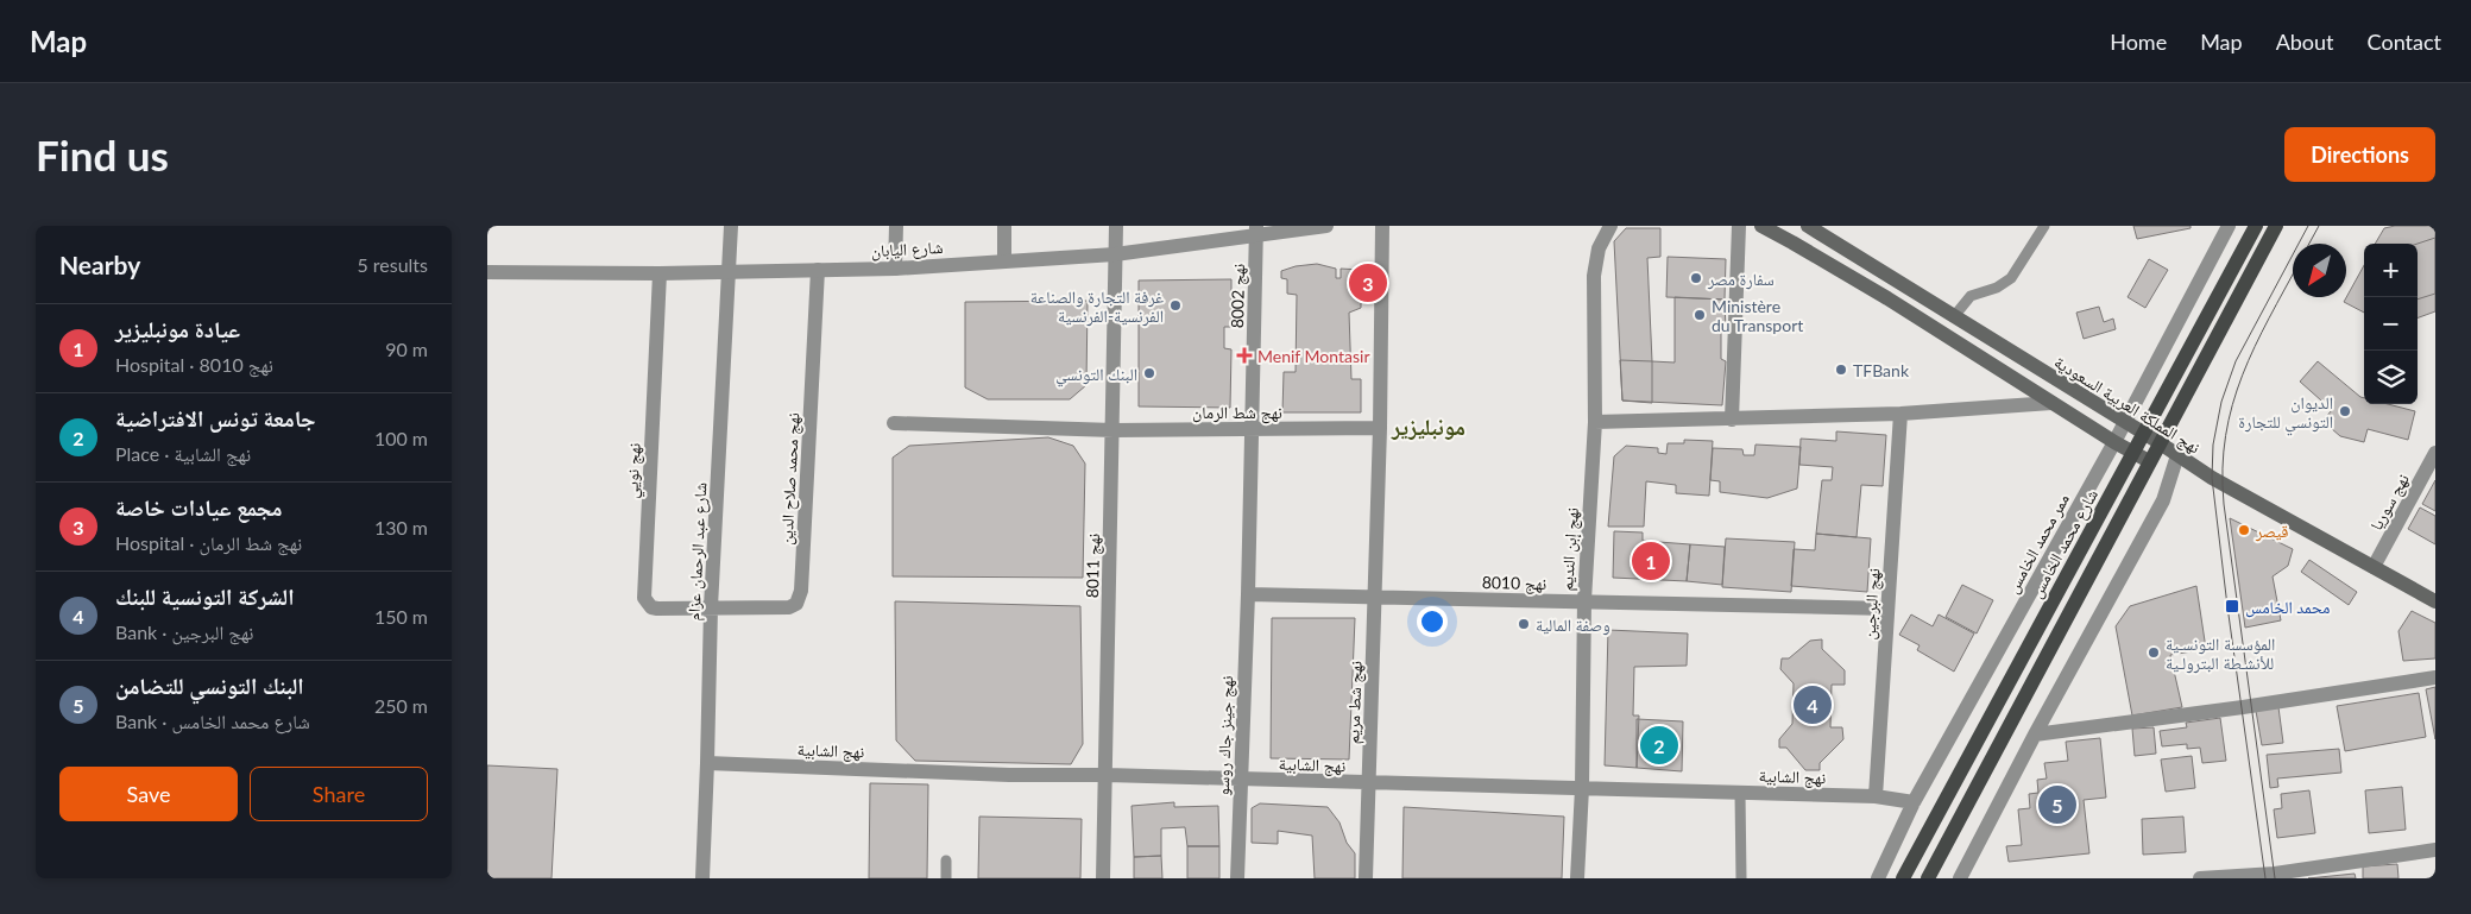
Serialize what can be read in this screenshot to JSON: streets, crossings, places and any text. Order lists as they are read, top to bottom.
{
  "streets": {
    "main road": ["نهج المملكة العربية السعودية", "شارع محمد الخامس"],
    "street": [
      "شارع اليابان",
      "نهج 8002",
      "نهج شط الرمان",
      "نهج نويي",
      "نهج محمد صلاح الدين",
      "نهج سوريا",
      "ممر محمد الخامس",
      "نهج إبن النديم",
      "شارع عبد الرحمان عزام",
      "نهج 8011",
      "نهج 8010",
      "نهج البرجين",
      "نهج شط مريم",
      "نهج جينز جاك روسو",
      "نهج الشابية"
    ]
  },
  "crossings": [
    ["شارع اليابان", "نهج 8002"],
    ["شارع اليابان", "نهج نويي"],
    ["شارع اليابان", "نهج محمد صلاح الدين"],
    ["شارع اليابان", "شارع عبد الرحمان عزام"],
    ["شارع اليابان", "نهج 8011"],
    ["نهج 8002", "نهج شط الرمان"],
    ["نهج 8002", "نهج 8010"],
    ["نهج 8002", "نهج جينز جاك روسو"],
    ["نهج المملكة العربية السعودية", "نهج سوريا"],
    ["نهج المملكة العربية السعودية", "ممر محمد الخامس"],
    ["نهج المملكة العربية السعودية", "شارع محمد الخامس"],
    ["نهج شط الرمان", "نهج 8011"],
    ["نهج شط الرمان", "نهج شط مريم"],
    ["نهج نويي", "نهج محمد صلاح الدين"],
    ["نهج نويي", "شارع عبد الرحمان عزام"],
    ["نهج محمد صلاح الدين", "شارع عبد الرحمان عزام"],
    ["ممر محمد الخامس", "نهج الشابية"],
    ["نهج إبن النديم", "نهج 8010"],
    ["نهج إبن النديم", "نهج الشابية"],
    ["شارع عبد الرحمان عزام", "نهج الشابية"],
    ["نهج 8011", "نهج الشابية"],
    ["نهج 8010", "نهج البرجين"],
    ["نهج 8010", "نهج شط مريم"],
    ["نهج 8010", "نهج جينز جاك روسو"],
    ["نهج البرجين", "نهج الشابية"],
    ["نهج شط مريم", "نهج الشابية"],
    ["نهج جينز جاك روسو", "نهج الشابية"]
  ],
  "districts": ["مونبليزير"],
  "places": {
    "other": [
      "سفارة مصر",
      "غرفة التجارة والصناعة الفرنسية-الفرنسية",
      "Ministère du Transport",
      "TFBank",
      "البنك التونسي",
      "الديوان التونسي للتجارة",
      "قيصر",
      "وصفة المالية",
      "المؤسسة التونسـية للأنشـطة البترولـية"
    ],
    "health": ["Menif Montasir"],
    "transit": ["محمد الخامس"]
  },
  "north": "bottom left",
  "page": {
    "header": "Map",
    "nav": [
      "Home",
      "Map",
      "About",
      "Contact"
    ],
    "buttons": [
      "Directions",
      ["Save", "Share"]
    ],
    "title": "Find us",
    "heading": ["Nearby", "5 results"],
    "map_buttons": ["+", "−"],
    "pins": [
      "3",
      "1",
      "4",
      "2",
      "5"
    ],
    "list": [
      {
        "mark": "1",
        "name": "عيادة مونبليزير",
        "note": "Hospital · نهج 8010",
        "value": "90 m"
      },
      {
        "mark": "2",
        "name": "جامعة تونس الافتراضية",
        "note": "Place · نهج الشابية",
        "value": "100 m"
      },
      {
        "mark": "3",
        "name": "مجمع عيادات خاصة",
        "note": "Hospital · نهج شط الرمان",
        "value": "130 m"
      },
      {
        "mark": "4",
        "name": "الشركة التونسية للبنك",
        "note": "Bank · نهج البرجين",
        "value": "150 m"
      },
      {
        "mark": "5",
        "name": "البنك التونسي للتضامن",
        "note": "Bank · شارع محمد الخامس",
        "value": "250 m"
      }
    ]
  }
}
